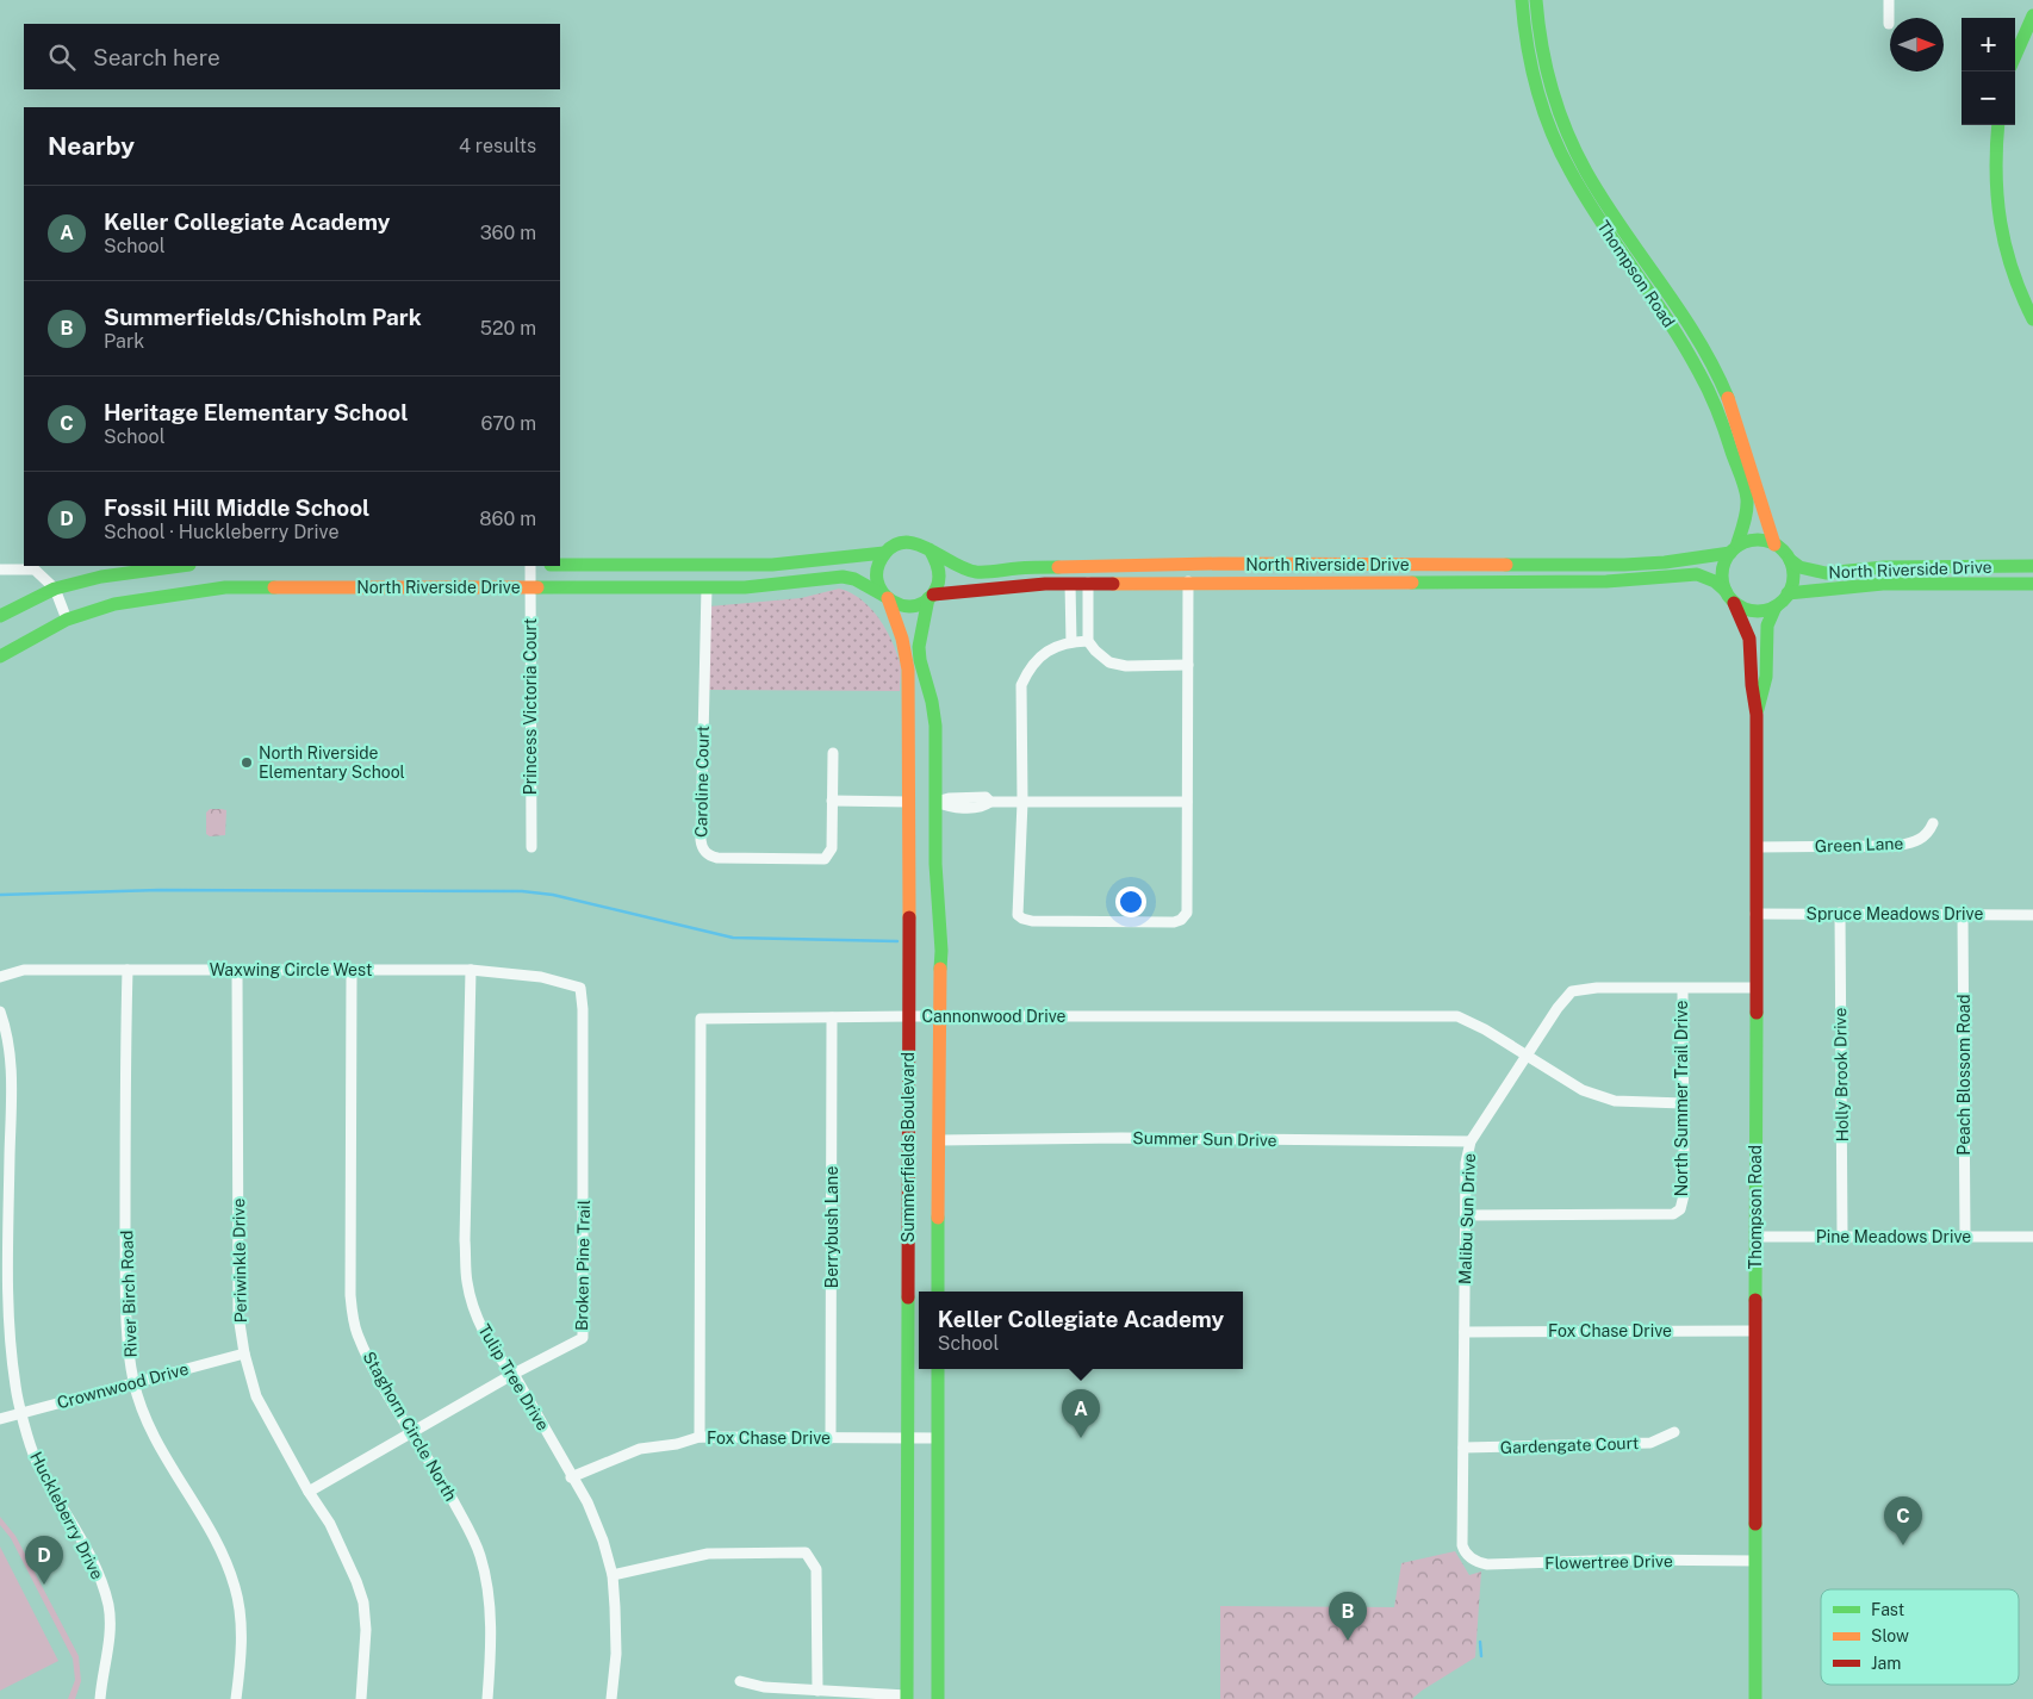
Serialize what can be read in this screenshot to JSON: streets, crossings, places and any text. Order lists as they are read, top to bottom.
{
  "streets": {
    "street": [
      "Thompson Road",
      "North Riverside Drive",
      "Princess Victoria Court",
      "Caroline Court",
      "Green Lane",
      "Spruce Meadows Drive",
      "Waxwing Circle West",
      "Cannonwood Drive",
      "Holly Brook Drive",
      "Peach Blossom Road",
      "North Summer Trail Drive",
      "Summer Sun Drive",
      "Summerfields Boulevard",
      "Malibu Sun Drive",
      "Berrybush Lane",
      "Pine Meadows Drive",
      "Periwinkle Drive",
      "Broken Pine Trail",
      "River Birch Road",
      "Fox Chase Drive",
      "Tulip Tree Drive",
      "Crownwood Drive",
      "Staghorn Circle North",
      "Gardengate Court",
      "Huckleberry Drive",
      "Flowertree Drive"
    ]
  },
  "crossings": [
    ["Thompson Road", "North Riverside Drive"],
    ["Thompson Road", "Green Lane"],
    ["Thompson Road", "Spruce Meadows Drive"],
    ["Thompson Road", "Malibu Sun Drive"],
    ["Thompson Road", "Pine Meadows Drive"],
    ["Thompson Road", "Fox Chase Drive"],
    ["Thompson Road", "Flowertree Drive"],
    ["North Riverside Drive", "Princess Victoria Court"],
    ["North Riverside Drive", "Caroline Court"],
    ["North Riverside Drive", "Summerfields Boulevard"],
    ["Spruce Meadows Drive", "Holly Brook Drive"],
    ["Spruce Meadows Drive", "Peach Blossom Road"],
    ["Waxwing Circle West", "Periwinkle Drive"],
    ["Waxwing Circle West", "Broken Pine Trail"],
    ["Waxwing Circle West", "River Birch Road"],
    ["Waxwing Circle West", "Tulip Tree Drive"],
    ["Waxwing Circle West", "Staghorn Circle North"],
    ["Cannonwood Drive", "North Summer Trail Drive"],
    ["Cannonwood Drive", "Summerfields Boulevard"],
    ["Cannonwood Drive", "Malibu Sun Drive"],
    ["Cannonwood Drive", "Berrybush Lane"],
    ["Cannonwood Drive", "Fox Chase Drive"],
    ["Holly Brook Drive", "Pine Meadows Drive"],
    ["Peach Blossom Road", "Pine Meadows Drive"],
    ["North Summer Trail Drive", "Malibu Sun Drive"],
    ["Summer Sun Drive", "Summerfields Boulevard"],
    ["Summer Sun Drive", "Malibu Sun Drive"],
    ["Summerfields Boulevard", "Fox Chase Drive"],
    ["Malibu Sun Drive", "Fox Chase Drive"],
    ["Malibu Sun Drive", "Gardengate Court"],
    ["Malibu Sun Drive", "Flowertree Drive"],
    ["Berrybush Lane", "Fox Chase Drive"],
    ["Periwinkle Drive", "Broken Pine Trail"],
    ["Periwinkle Drive", "Crownwood Drive"],
    ["Broken Pine Trail", "Tulip Tree Drive"],
    ["Broken Pine Trail", "Staghorn Circle North"],
    ["River Birch Road", "Crownwood Drive"],
    ["Fox Chase Drive", "Tulip Tree Drive"],
    ["Crownwood Drive", "Huckleberry Drive"]
  ],
  "places": ["North Riverside Elementary School"],
  "legend": ["Fast", "Slow", "Jam"],
  "north": "right",
  "page": {
    "map_buttons": ["+", "−"],
    "search": "Search here",
    "heading": ["Nearby", "4 results"],
    "list": [
      {
        "mark": "A",
        "name": "Keller Collegiate Academy",
        "note": "School",
        "value": "360 m"
      },
      {
        "mark": "B",
        "name": "Summerfields/Chisholm Park",
        "note": "Park",
        "value": "520 m"
      },
      {
        "mark": "C",
        "name": "Heritage Elementary School",
        "note": "School",
        "value": "670 m"
      },
      {
        "mark": "D",
        "name": "Fossil Hill Middle School",
        "note": "School · Huckleberry Drive",
        "value": "860 m"
      }
    ],
    "popup": ["Keller Collegiate Academy", "School"],
    "pins": [
      "A",
      "C",
      "D",
      "B"
    ]
  }
}
